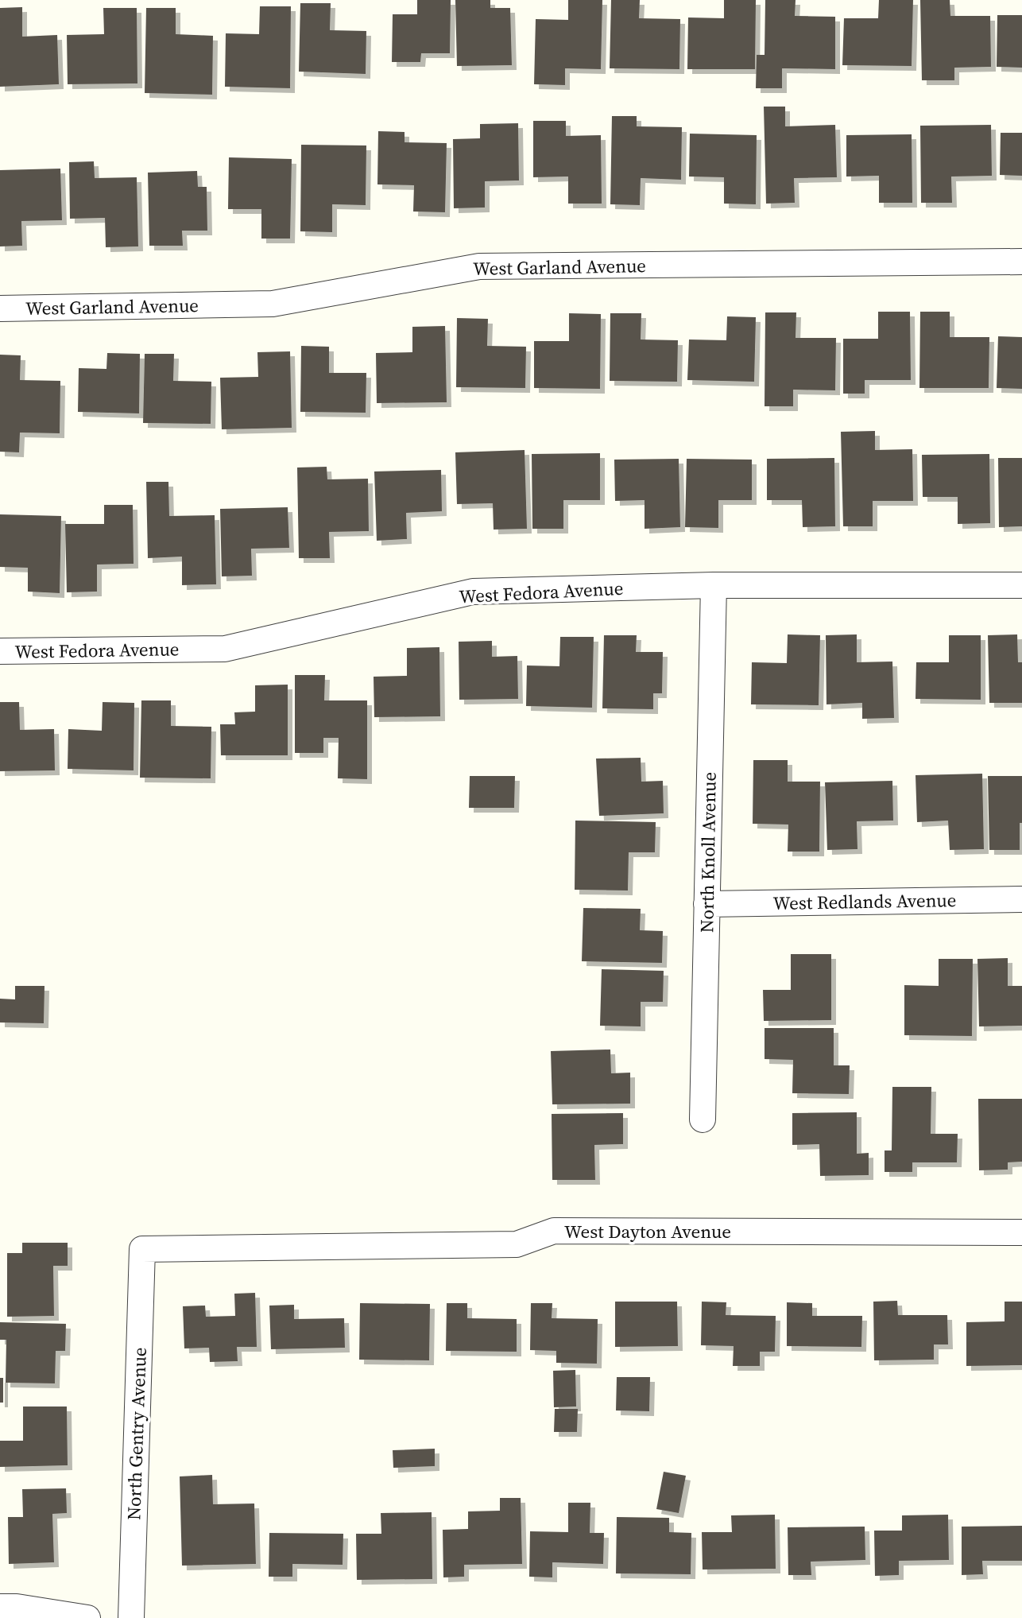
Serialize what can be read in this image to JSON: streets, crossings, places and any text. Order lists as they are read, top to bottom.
{
  "streets": {
    "street": [
      "West Garland Avenue",
      "West Fedora Avenue",
      "North Knoll Avenue",
      "West Redlands Avenue",
      "West Dayton Avenue",
      "North Gentry Avenue"
    ]
  },
  "crossings": [
    ["West Fedora Avenue", "North Knoll Avenue"],
    ["North Knoll Avenue", "West Redlands Avenue"],
    ["West Dayton Avenue", "North Gentry Avenue"]
  ]
}
